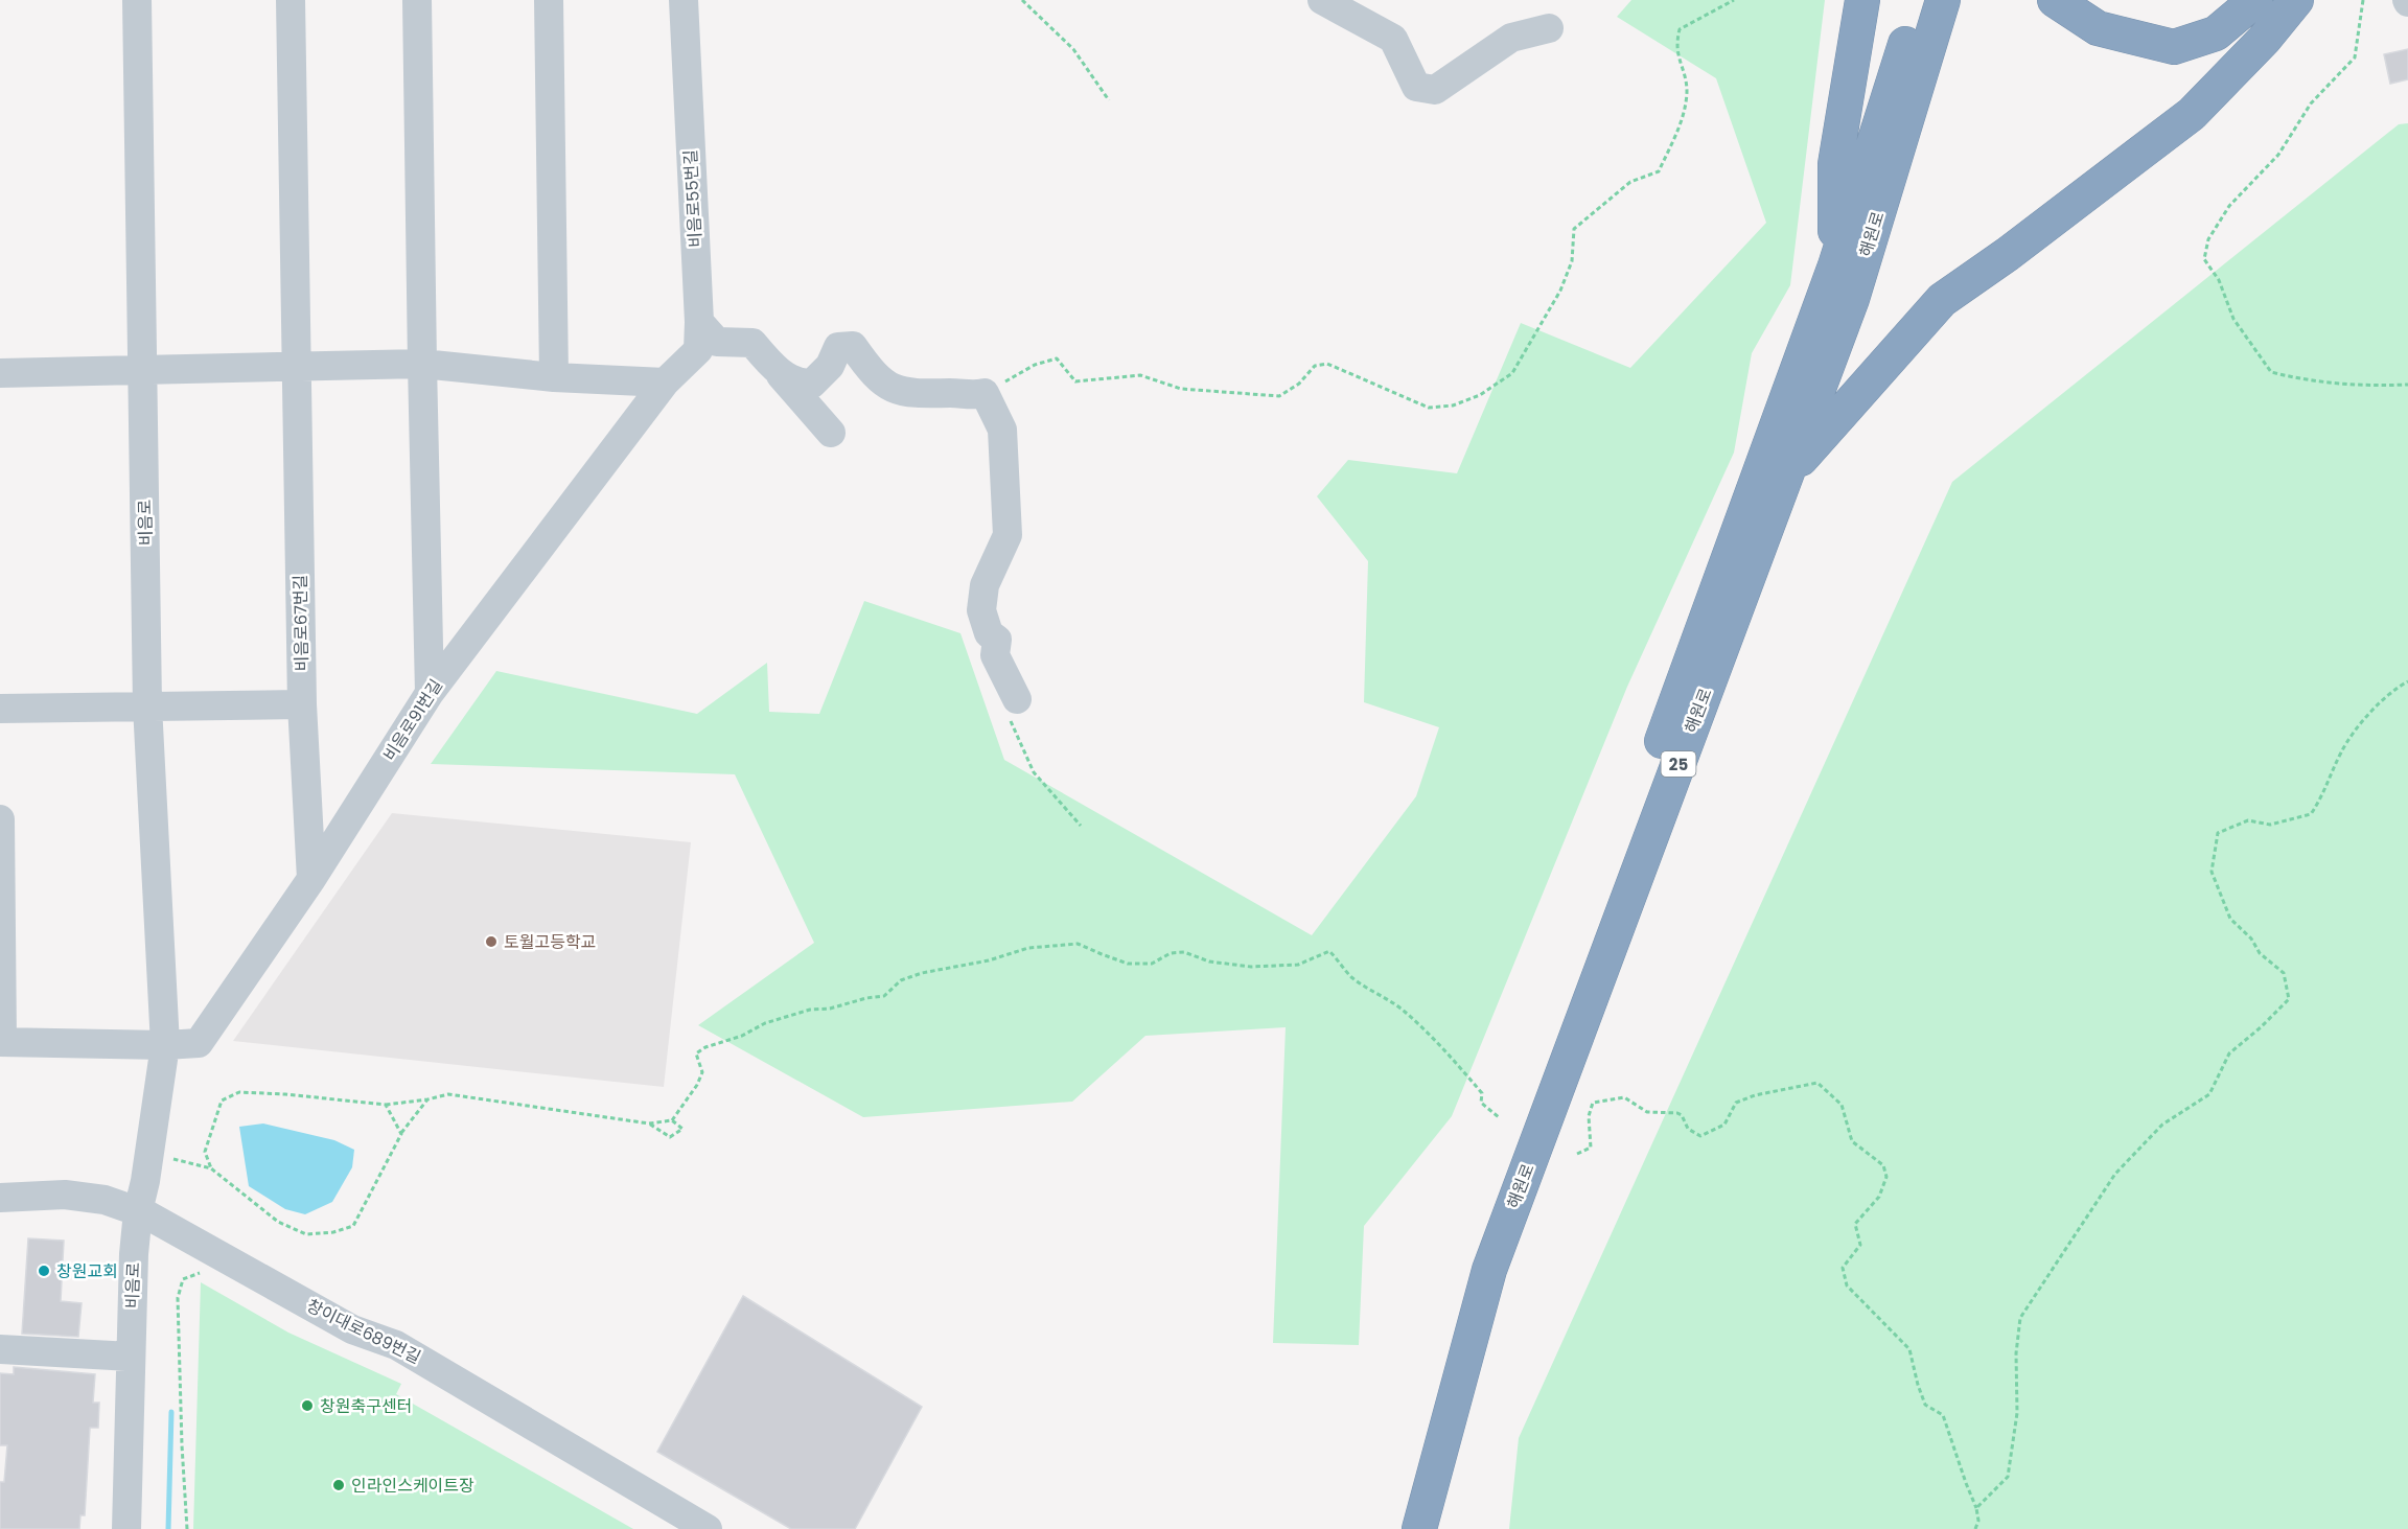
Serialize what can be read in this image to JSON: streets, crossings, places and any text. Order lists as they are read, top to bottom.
{
  "streets": {
    "highway": ["해원로", "25"],
    "street": [
      "비음로55번길",
      "비음로",
      "비음로67번길",
      "비음로91번길",
      "창이대로689번길"
    ]
  },
  "crossings": [
    ["비음로55번길", "비음로91번길"],
    ["비음로", "비음로91번길"],
    ["비음로", "창이대로689번길"],
    ["비음로67번길", "비음로91번길"]
  ],
  "places": [
    "토월고등학교",
    "창원교회",
    "창원축구센터",
    "인라인스케이트장"
  ]
}
